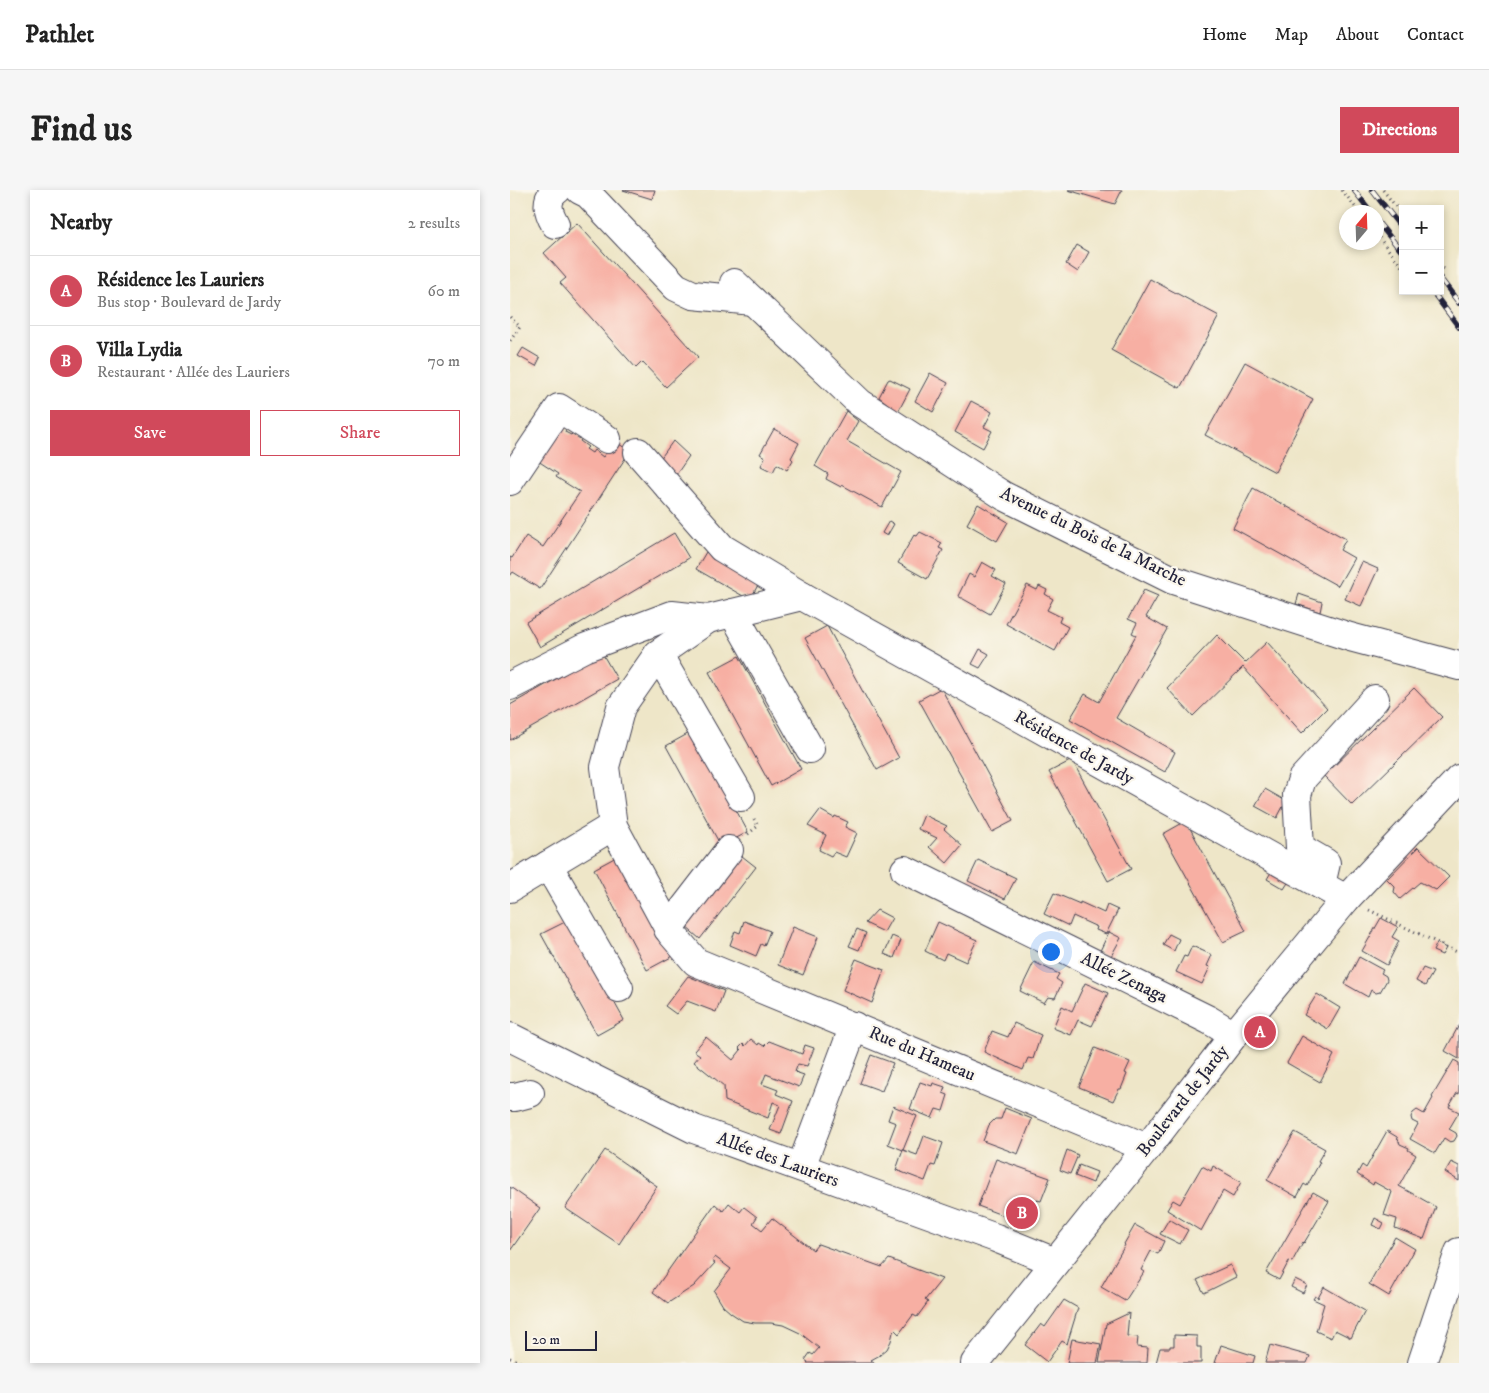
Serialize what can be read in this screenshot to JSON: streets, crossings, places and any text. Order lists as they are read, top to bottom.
{
  "streets": {
    "street": [
      "Avenue du Bois de la Marche",
      "Résidence de Jardy",
      "Allée Zenaga",
      "Rue du Hameau",
      "Boulevard de Jardy",
      "Allée des Lauriers"
    ]
  },
  "crossings": [
    ["Résidence de Jardy", "Boulevard de Jardy"],
    ["Allée Zenaga", "Boulevard de Jardy"],
    ["Rue du Hameau", "Boulevard de Jardy"],
    ["Boulevard de Jardy", "Allée des Lauriers"]
  ],
  "scale_bar": "20 m",
  "north": "top",
  "page": {
    "header": "Pathlet",
    "nav": [
      "Home",
      "Map",
      "About",
      "Contact"
    ],
    "buttons": [
      "Directions",
      ["Save", "Share"]
    ],
    "title": "Find us",
    "heading": ["Nearby", "2 results"],
    "map_buttons": ["+", "−"],
    "list": [
      {
        "mark": "A",
        "name": "Résidence les Lauriers",
        "note": "Bus stop · Boulevard de Jardy",
        "value": "60 m"
      },
      {
        "mark": "B",
        "name": "Villa Lydia",
        "note": "Restaurant · Allée des Lauriers",
        "value": "70 m"
      }
    ],
    "pins": ["A", "B"],
    "scale": "20 m"
  }
}
